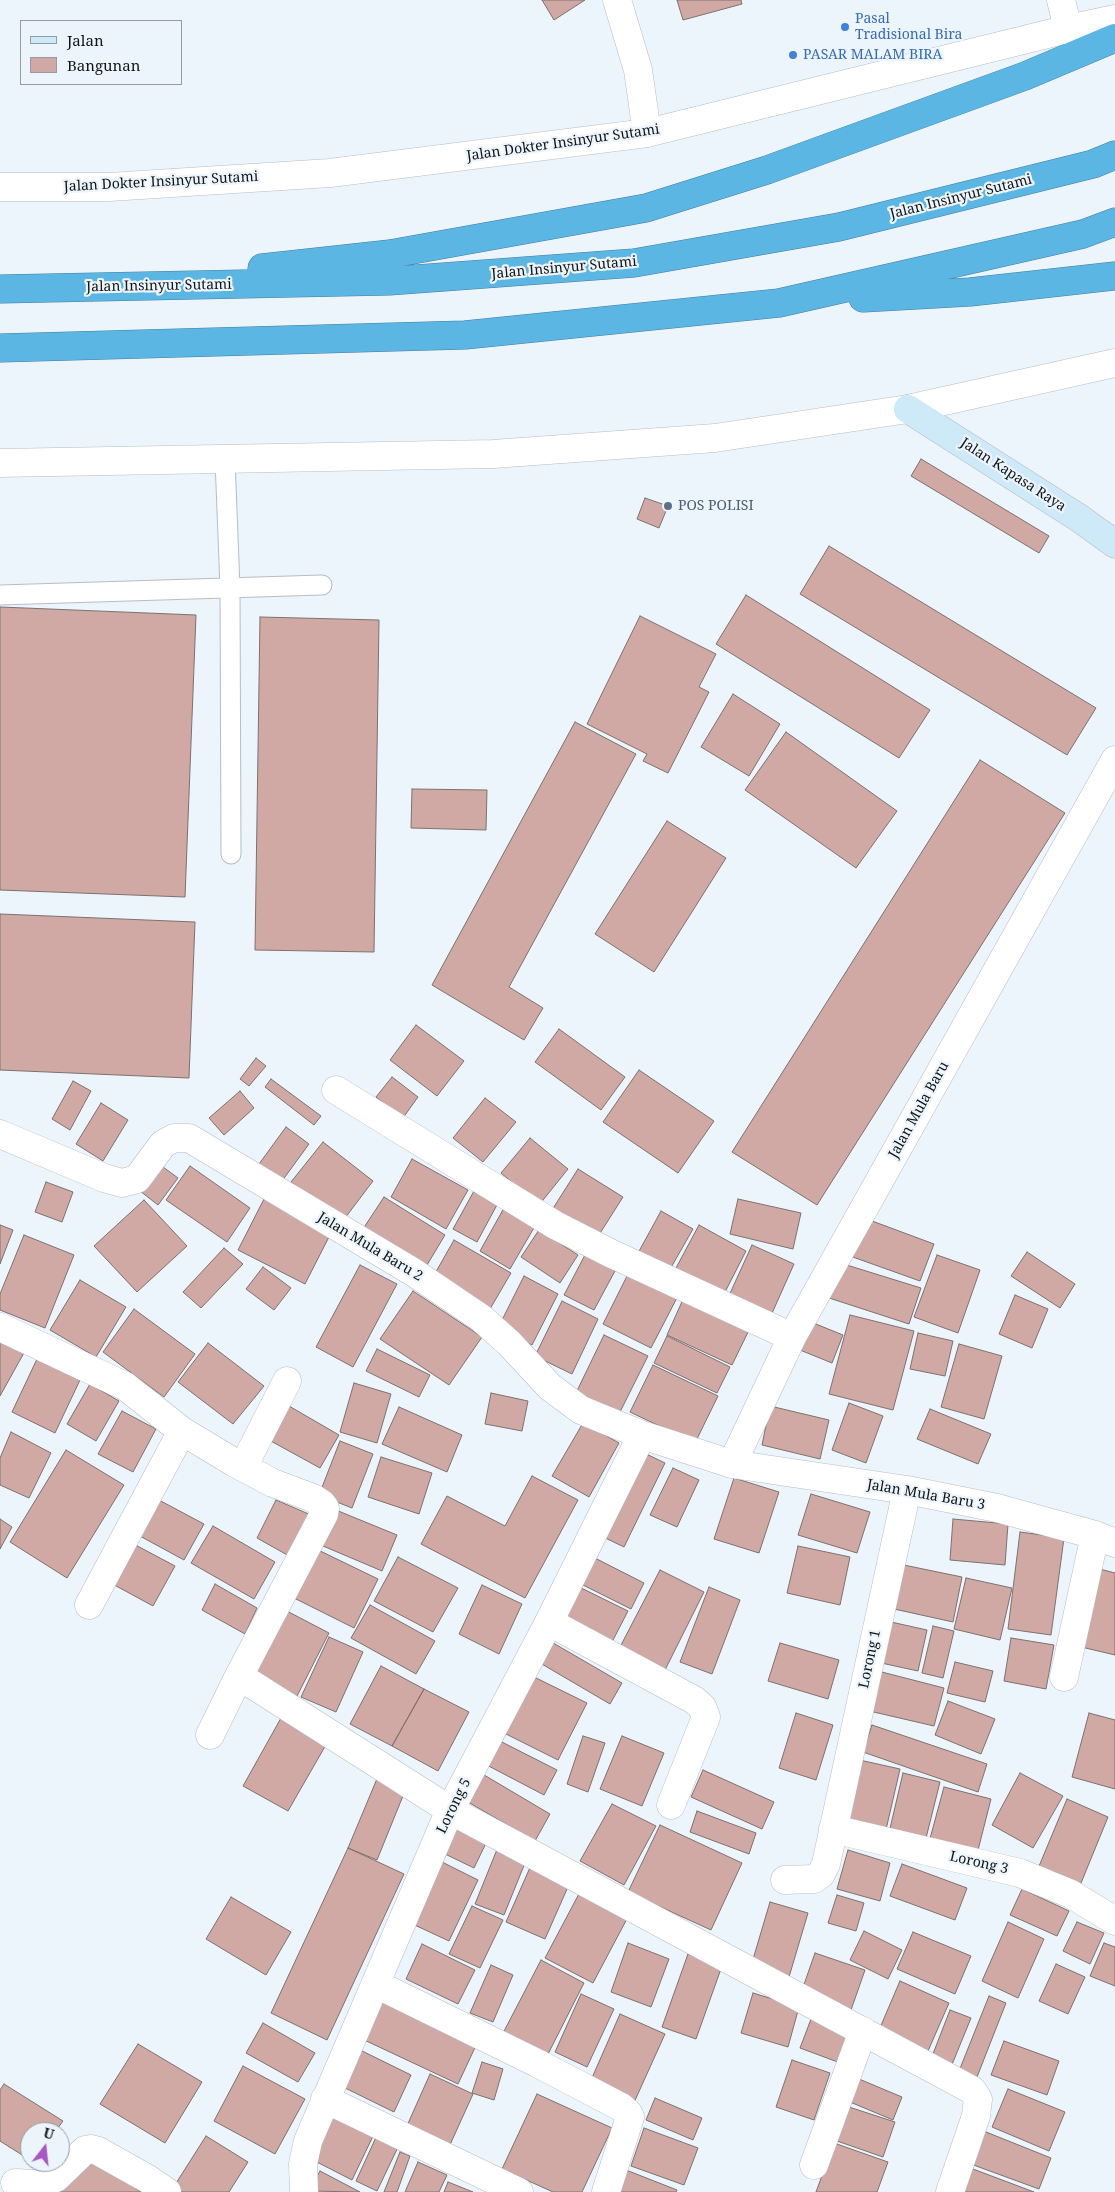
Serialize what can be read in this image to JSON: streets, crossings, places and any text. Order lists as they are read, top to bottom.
{
  "streets": {
    "highway": ["Jalan Insinyur Sutami"],
    "main road": ["Jalan Kapasa Raya"],
    "street": [
      "Jalan Dokter Insinyur Sutami",
      "Jalan Mula Baru",
      "Jalan Mula Baru 2",
      "Jalan Mula Baru 3",
      "Lorong 1",
      "Lorong 5",
      "Lorong 3"
    ]
  },
  "crossings": [
    ["Jalan Mula Baru", "Jalan Mula Baru 2"],
    ["Jalan Mula Baru", "Jalan Mula Baru 3"],
    ["Jalan Mula Baru 2", "Jalan Mula Baru 3"],
    ["Jalan Mula Baru 2", "Lorong 5"],
    ["Jalan Mula Baru 3", "Lorong 1"],
    ["Lorong 1", "Lorong 3"]
  ],
  "places": ["Pasal Tradisional Bira", "PASAR MALAM BIRA", "POS POLISI"],
  "legend": ["Jalan", "Bangunan"],
  "north": "top"
}
